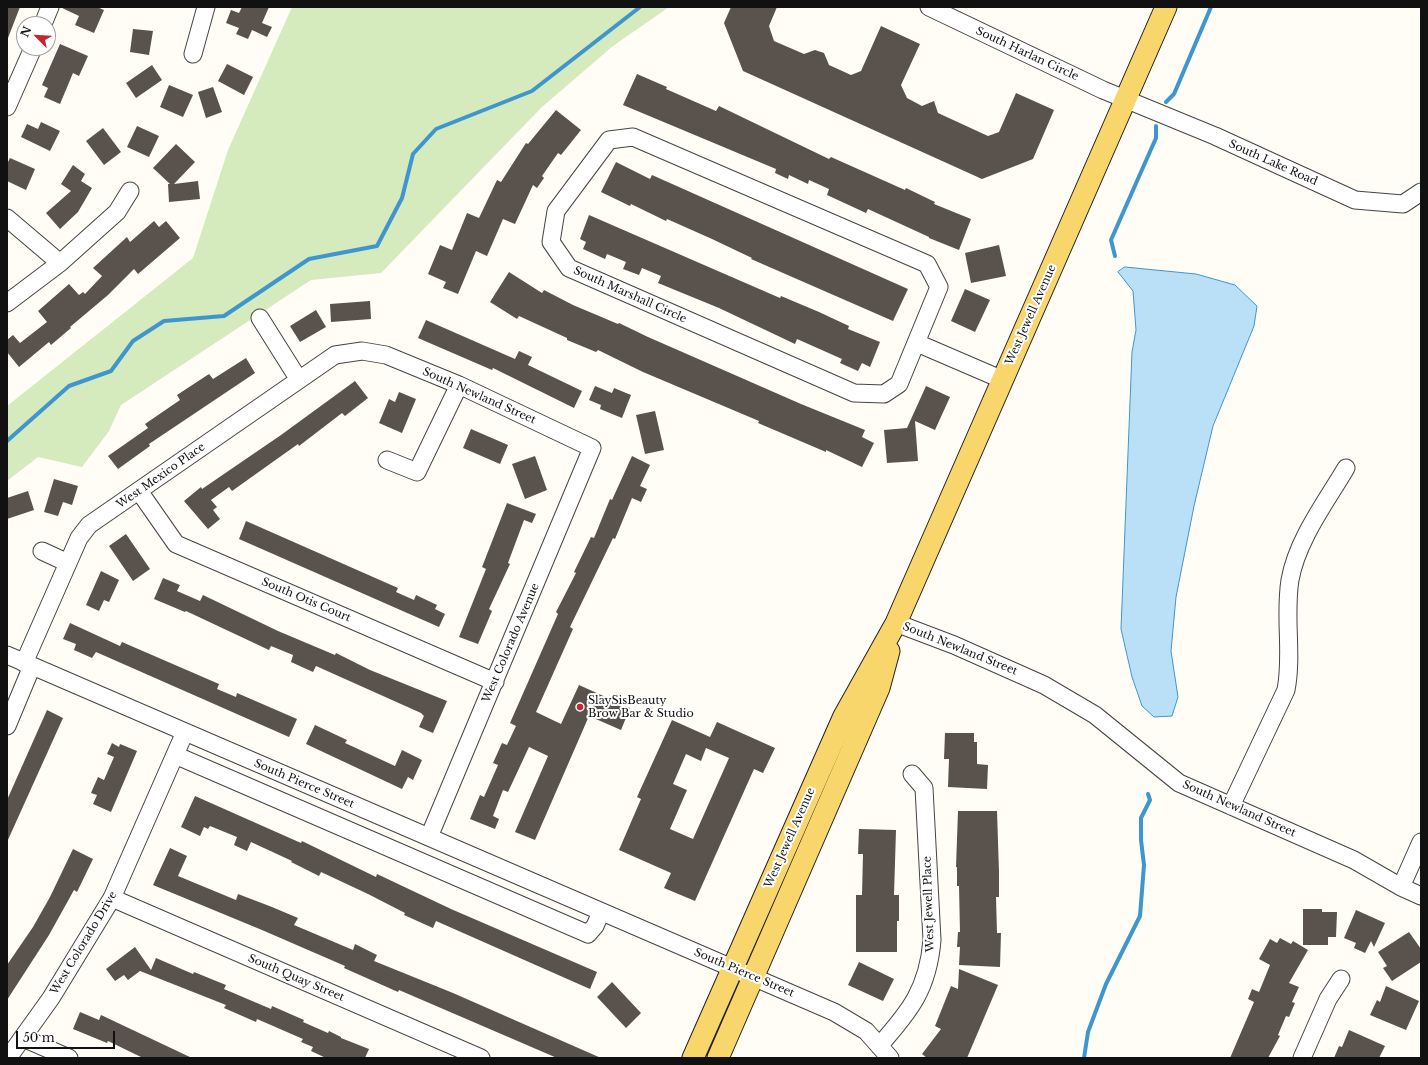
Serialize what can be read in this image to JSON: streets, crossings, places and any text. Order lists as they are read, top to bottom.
{
  "streets": {
    "main road": ["West Jewell Avenue"],
    "street": [
      "South Harlan Circle",
      "South Lake Road",
      "South Marshall Circle",
      "South Newland Street",
      "West Mexico Place",
      "South Otis Court",
      "West Colorado Avenue",
      "South Pierce Street",
      "West Jewell Place",
      "West Colorado Drive",
      "South Quay Street"
    ]
  },
  "crossings": [
    ["South Harlan Circle", "South Lake Road"],
    ["South Harlan Circle", "West Jewell Avenue"],
    ["South Lake Road", "West Jewell Avenue"],
    ["West Jewell Avenue", "South Newland Street"],
    ["West Jewell Avenue", "South Pierce Street"],
    ["South Newland Street", "West Mexico Place"],
    ["South Newland Street", "West Colorado Avenue"],
    ["West Mexico Place", "South Otis Court"],
    ["West Mexico Place", "South Pierce Street"],
    ["South Otis Court", "West Colorado Avenue"],
    ["West Colorado Avenue", "South Pierce Street"],
    ["South Pierce Street", "West Jewell Place"],
    ["South Pierce Street", "West Colorado Drive"],
    ["West Colorado Drive", "South Quay Street"]
  ],
  "places": ["SlaySisBeauty Brow Bar & Studio"],
  "scale_bar": "50 m",
  "north": "top left"
}
